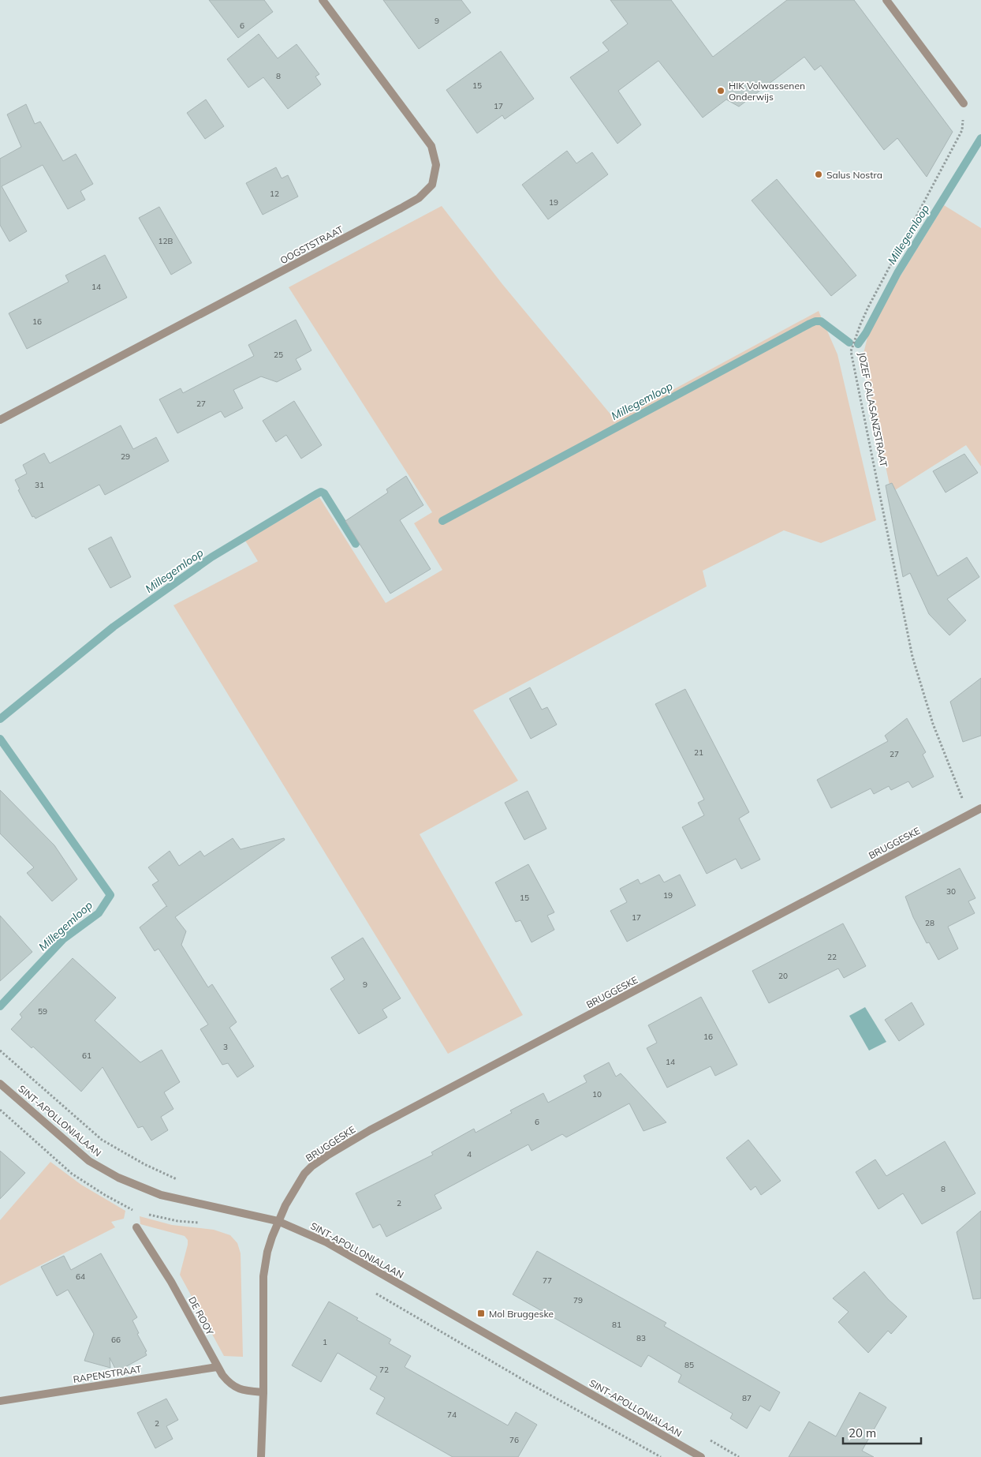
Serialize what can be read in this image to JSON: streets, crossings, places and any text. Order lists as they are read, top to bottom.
{
  "streets": {
    "street": [
      "OOGSTSTRAAT",
      "BRUGGESKE",
      "SINT-APOLLONIALAAN",
      "DE ROOY",
      "RAPENSTRAAT"
    ],
    "path": ["JOZEF CALASANZSTRAAT"]
  },
  "crossings": [
    ["JOZEF CALASANZSTRAAT", "BRUGGESKE"],
    ["BRUGGESKE", "SINT-APOLLONIALAAN"],
    ["DE ROOY", "RAPENSTRAAT"]
  ],
  "water": ["Millegemloop"],
  "places": {
    "other": ["HIK Volwassenen Onderwijs", "Salus Nostra"],
    "transit": ["Mol Bruggeske"]
  },
  "house_numbers": [
    "9",
    "6",
    "8",
    "15",
    "17",
    "12",
    "19",
    "12B",
    "14",
    "16",
    "25",
    "27",
    "29",
    "31",
    "21",
    "27",
    "30",
    "19",
    "15",
    "17",
    "28",
    "22",
    "20",
    "9",
    "59",
    "16",
    "3",
    "61",
    "14",
    "10",
    "6",
    "4",
    "8",
    "2",
    "64",
    "77",
    "79",
    "81",
    "83",
    "66",
    "1",
    "85",
    "72",
    "87",
    "74",
    "2",
    "76"
  ],
  "scale_bar": "20 m"
}
